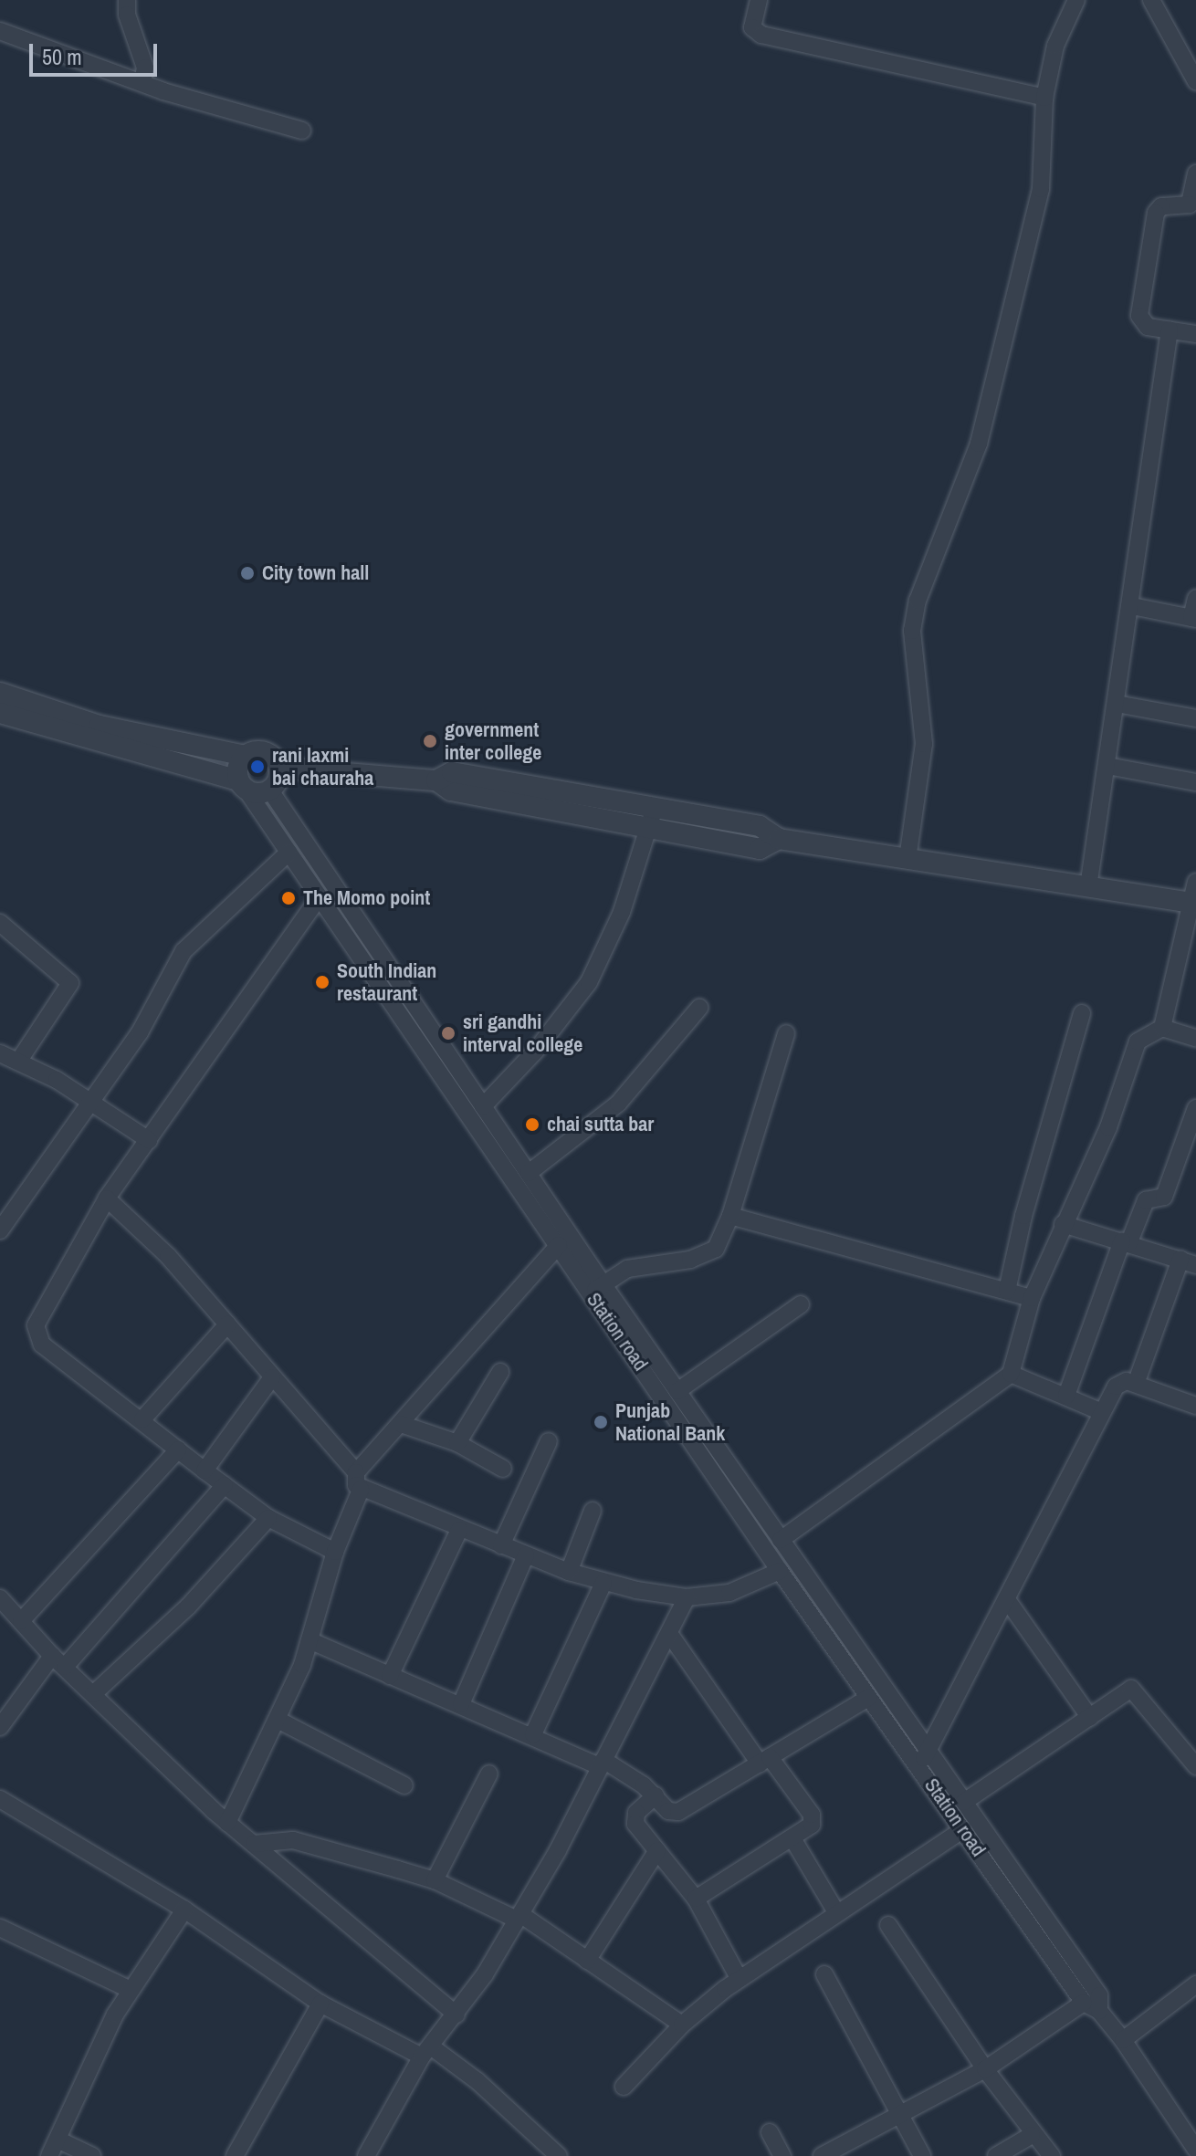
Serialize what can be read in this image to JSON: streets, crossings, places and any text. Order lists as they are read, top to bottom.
{
  "streets": {
    "street": ["Station road"]
  },
  "places": [
    "City town hall",
    "government inter college",
    "rani laxmi bai chauraha",
    "The Momo point",
    "South Indian restaurant",
    "sri gandhi interval college",
    "chai sutta bar",
    "Punjab National Bank"
  ],
  "scale_bar": "50 m"
}
